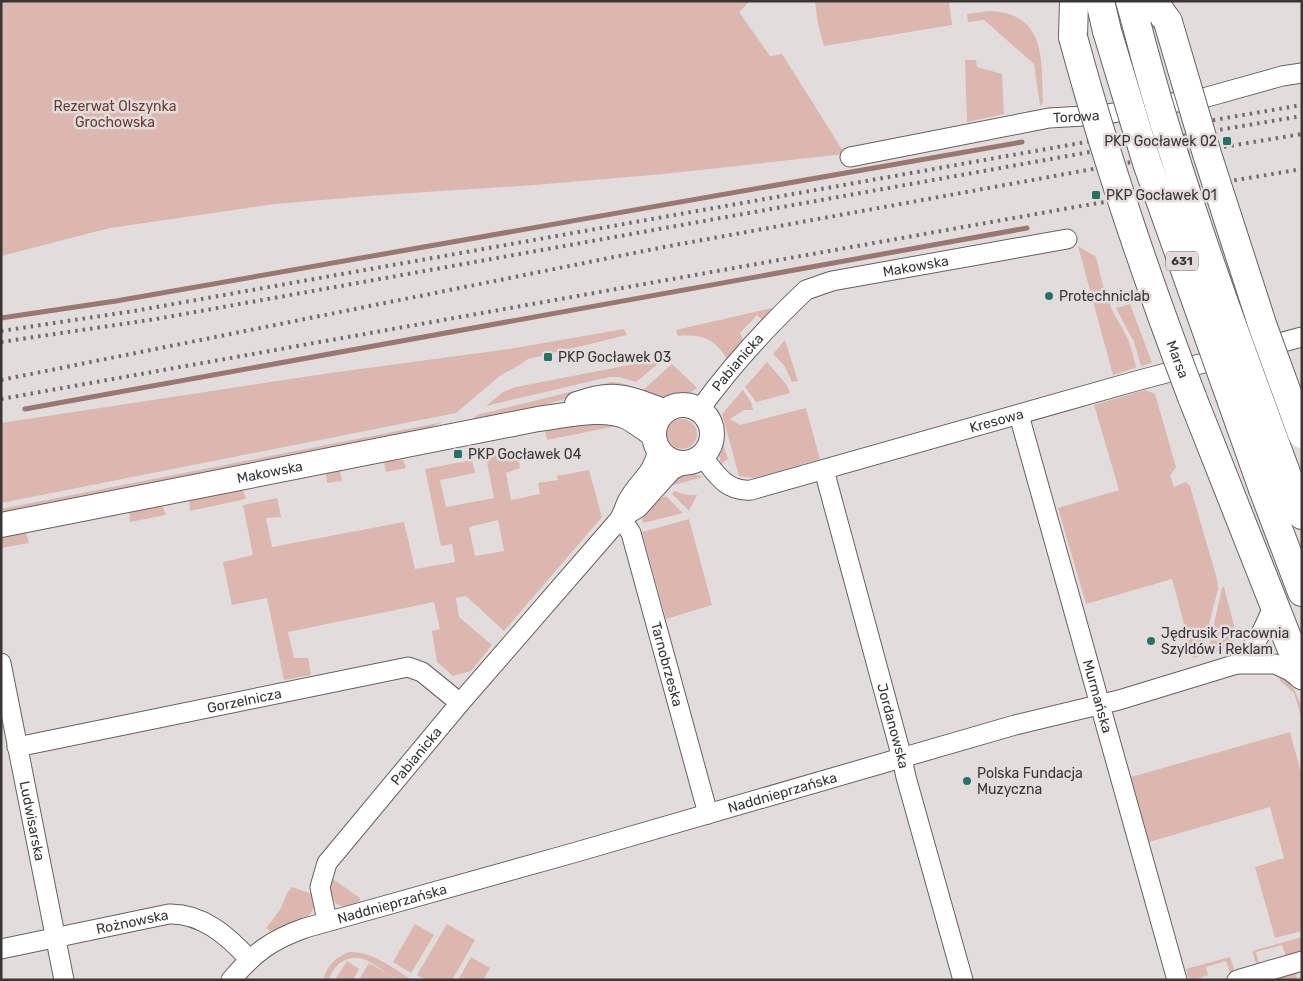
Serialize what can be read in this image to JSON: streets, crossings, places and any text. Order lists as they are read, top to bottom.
{
  "streets": {
    "main road": ["631", "Marsa"],
    "street": [
      "Torowa",
      "Makowska",
      "Pabianicka",
      "Kresowa",
      "Tarnobrzeska",
      "Murmańska",
      "Gorzelnicza",
      "Jordanowska",
      "Naddnieprzańska",
      "Ludwisarska",
      "Rożnowska"
    ]
  },
  "crossings": [
    ["Makowska", "Pabianicka"],
    ["Makowska", "Kresowa"],
    ["Pabianicka", "Kresowa"],
    ["Pabianicka", "Tarnobrzeska"],
    ["Pabianicka", "Gorzelnicza"],
    ["Pabianicka", "Naddnieprzańska"],
    ["Kresowa", "Murmańska"],
    ["Kresowa", "Jordanowska"],
    ["Tarnobrzeska", "Naddnieprzańska"],
    ["Murmańska", "Naddnieprzańska"],
    ["Gorzelnicza", "Ludwisarska"],
    ["Jordanowska", "Naddnieprzańska"],
    ["Ludwisarska", "Rożnowska"]
  ],
  "parks": ["Rezerwat Olszynka Grochowska"],
  "places": {
    "transit": [
      "PKP Gocławek 02",
      "PKP Gocławek 01",
      "PKP Gocławek 03",
      "PKP Gocławek 04"
    ],
    "other": ["Protechniclab", "Jędrusik Pracownia Szyldów i Reklam", "Polska Fundacja Muzyczna"]
  }
}
